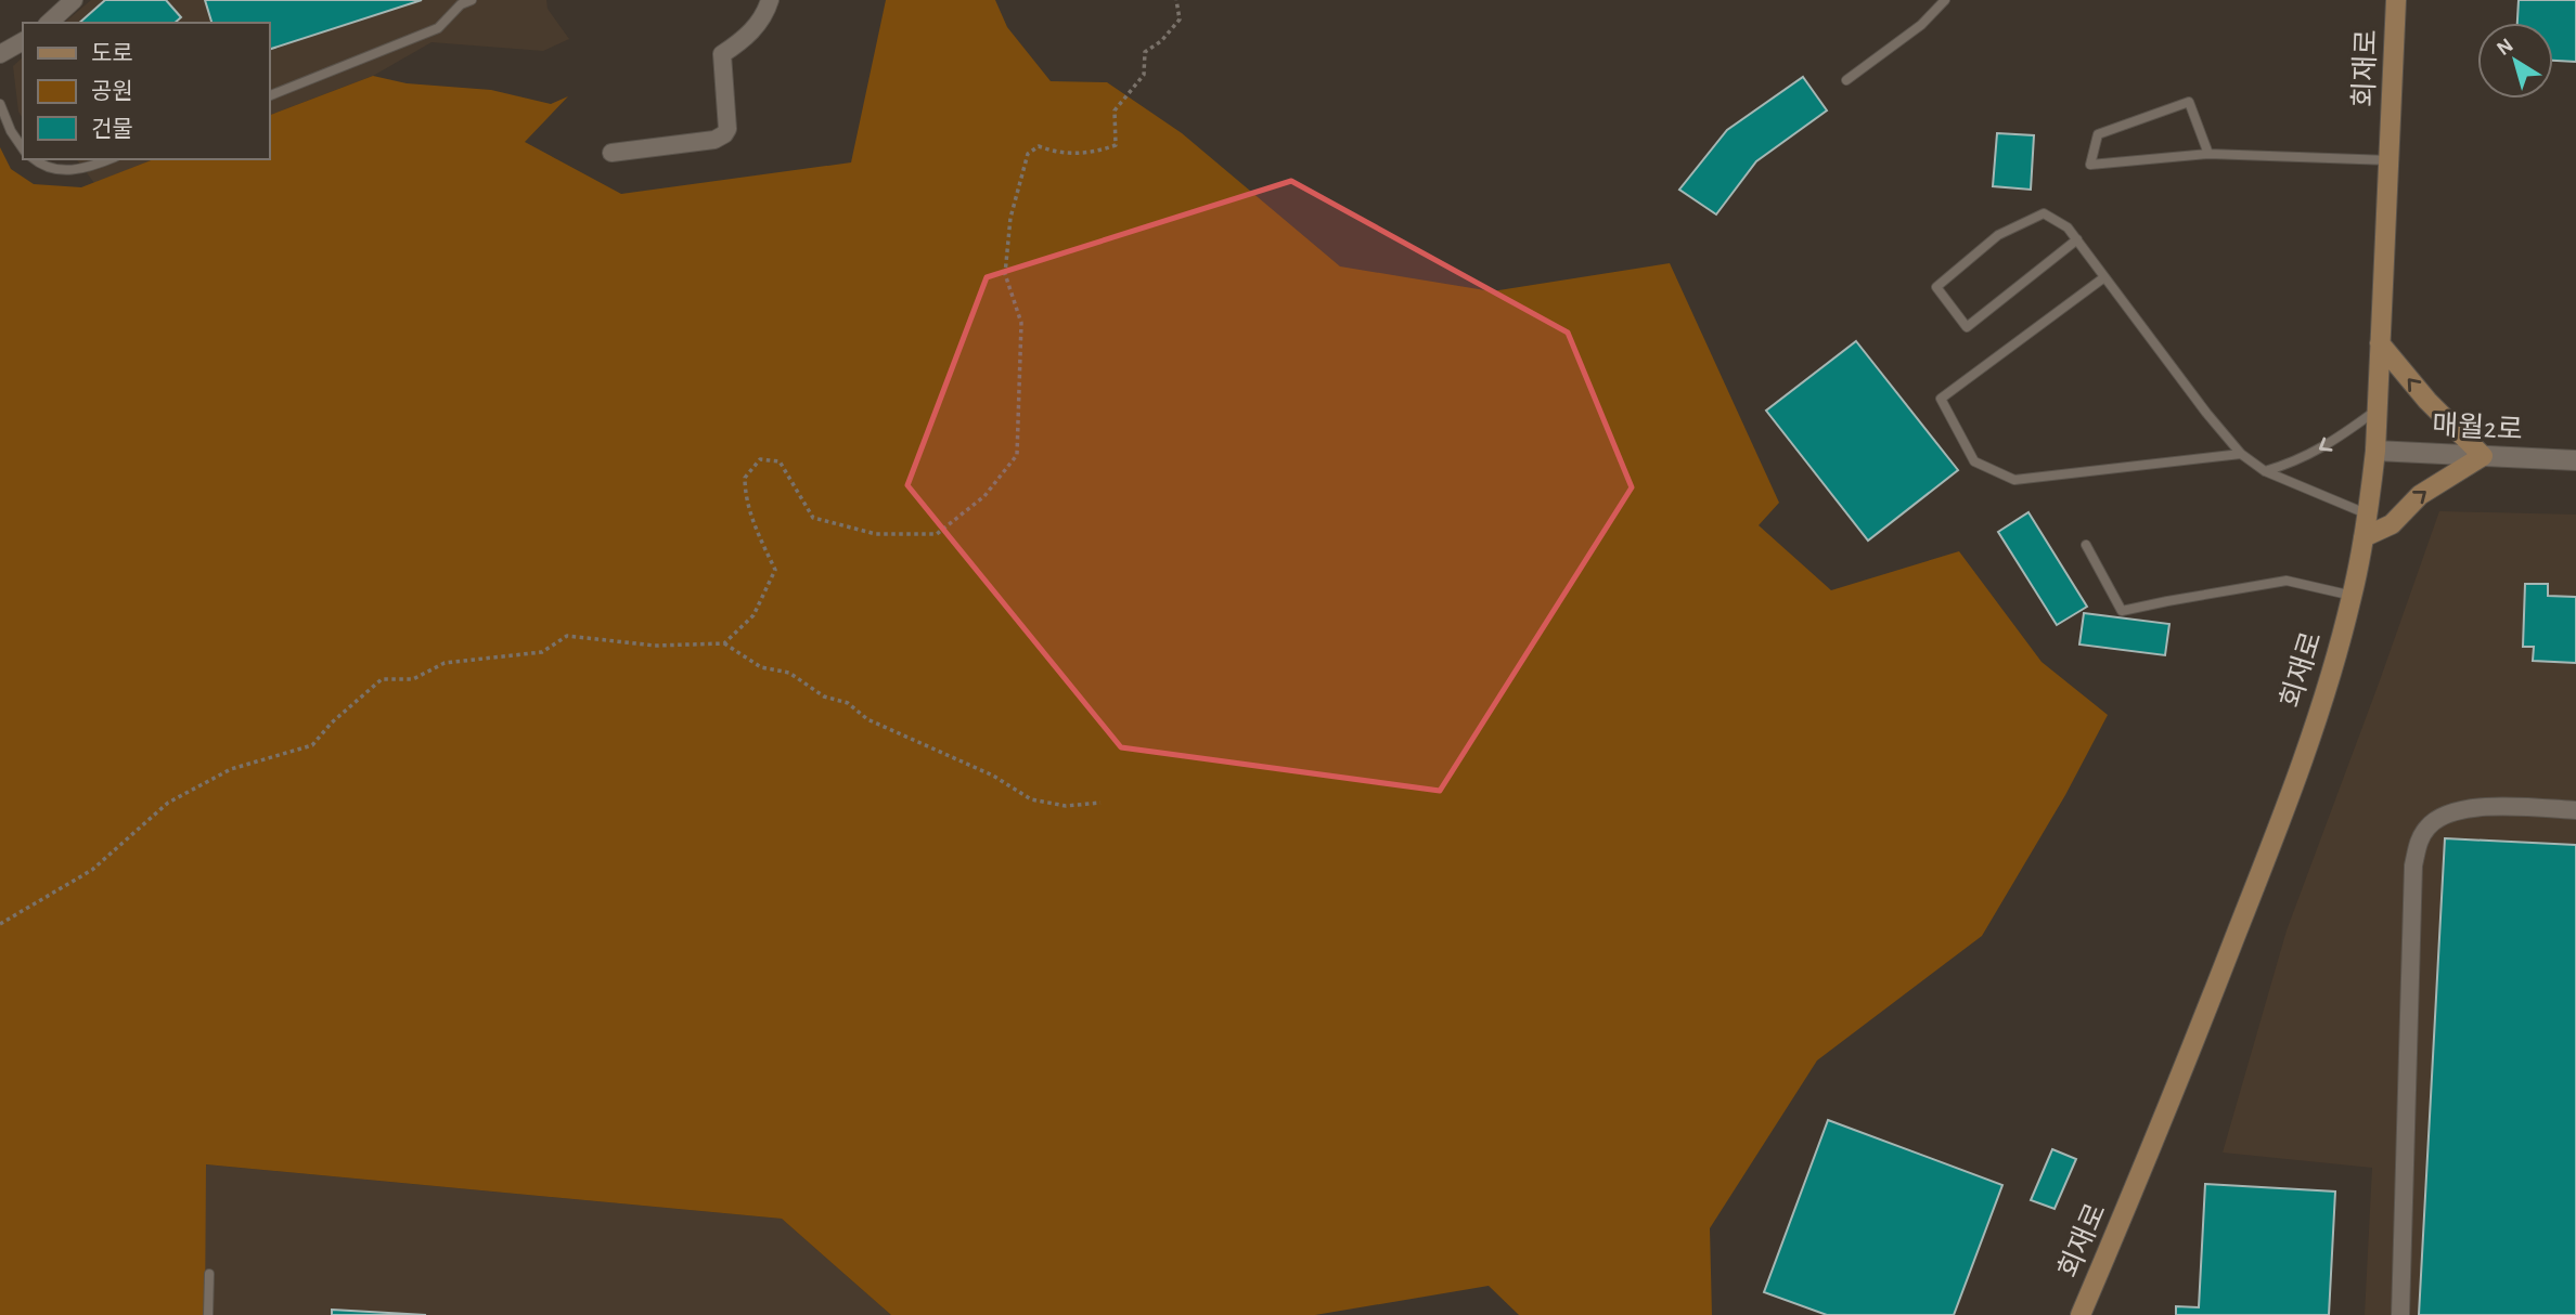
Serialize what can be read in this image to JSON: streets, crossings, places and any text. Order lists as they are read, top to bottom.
{
  "streets": {
    "main road": ["회재로"],
    "street": ["매월2로"]
  },
  "crossings": [
    ["회재로", "매월2로"]
  ],
  "legend": ["도로", "공원", "건물"],
  "north": "top left"
}
